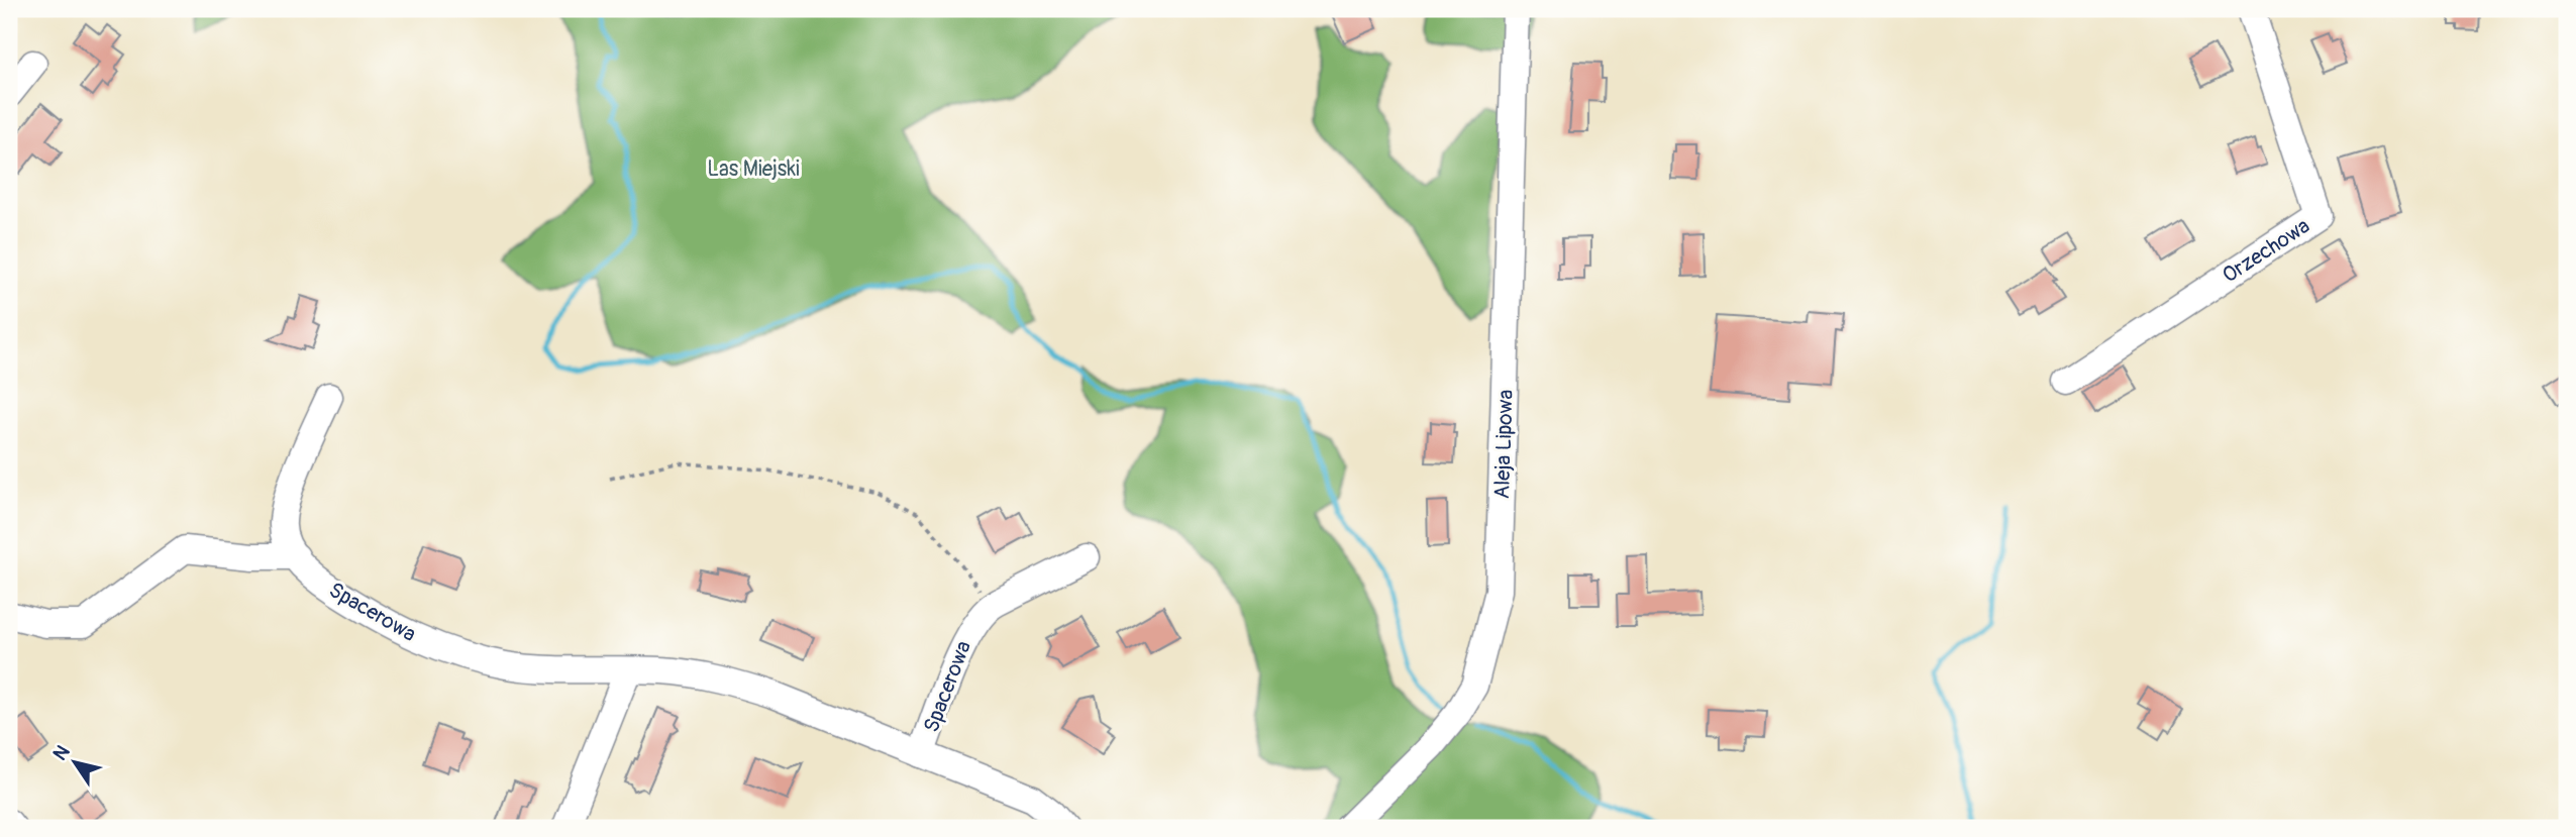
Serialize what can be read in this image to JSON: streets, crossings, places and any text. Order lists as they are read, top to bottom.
{
  "streets": {
    "street": ["Orzechowa", "Aleja Lipowa", "Spacerowa"]
  },
  "parks": ["Las Miejski"],
  "north": "top left"
}
